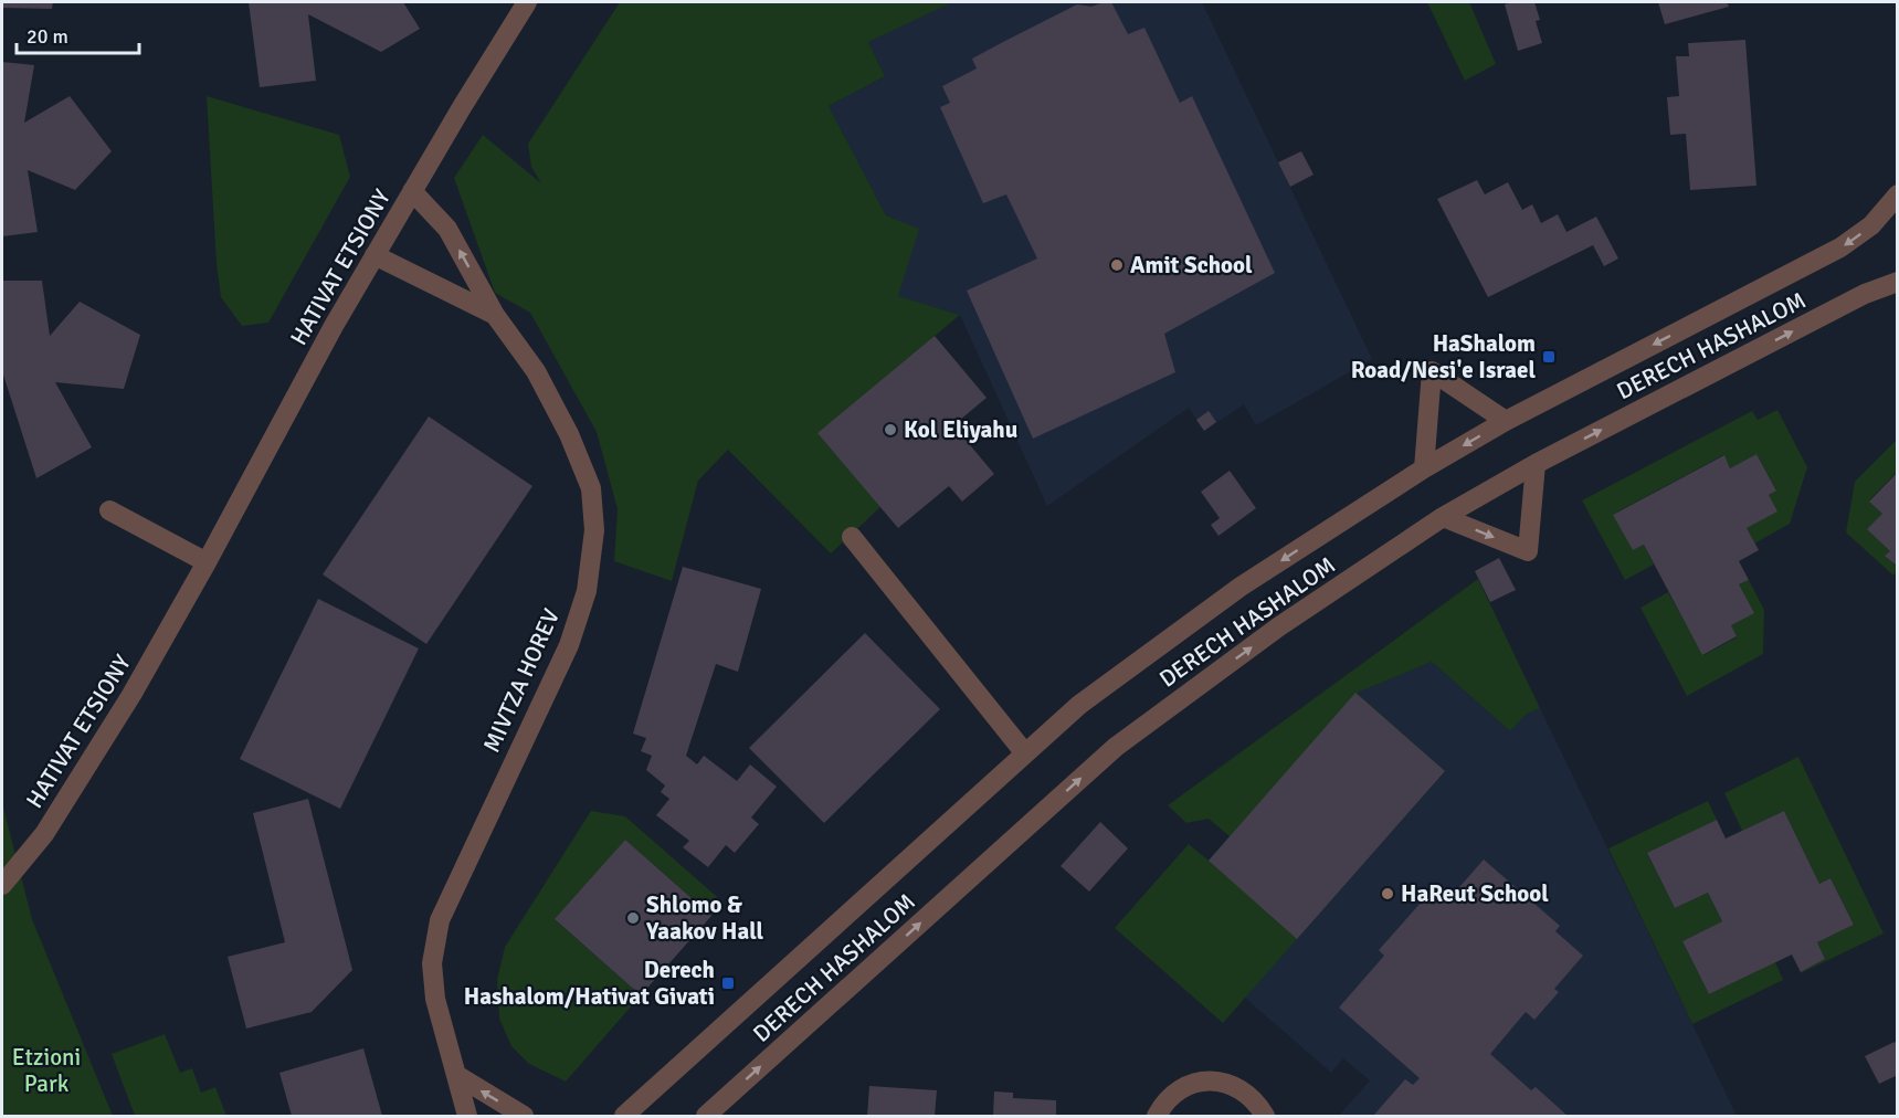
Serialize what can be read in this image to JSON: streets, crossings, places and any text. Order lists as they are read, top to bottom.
{
  "streets": {
    "street": ["HATIVAT ETSIONY", "DERECH HASHALOM", "MIVTZA HOREV"]
  },
  "crossings": [
    ["HATIVAT ETSIONY", "MIVTZA HOREV"]
  ],
  "parks": ["Etzioni Park"],
  "places": {
    "other": [
      "Amit School",
      "Kol Eliyahu",
      "HaReut School",
      "Shlomo & Yaakov Hall"
    ],
    "transit": ["HaShalom Road/Nesi'e Israel", "Derech Hashalom/Hativat Givati"]
  },
  "scale_bar": "20 m"
}
